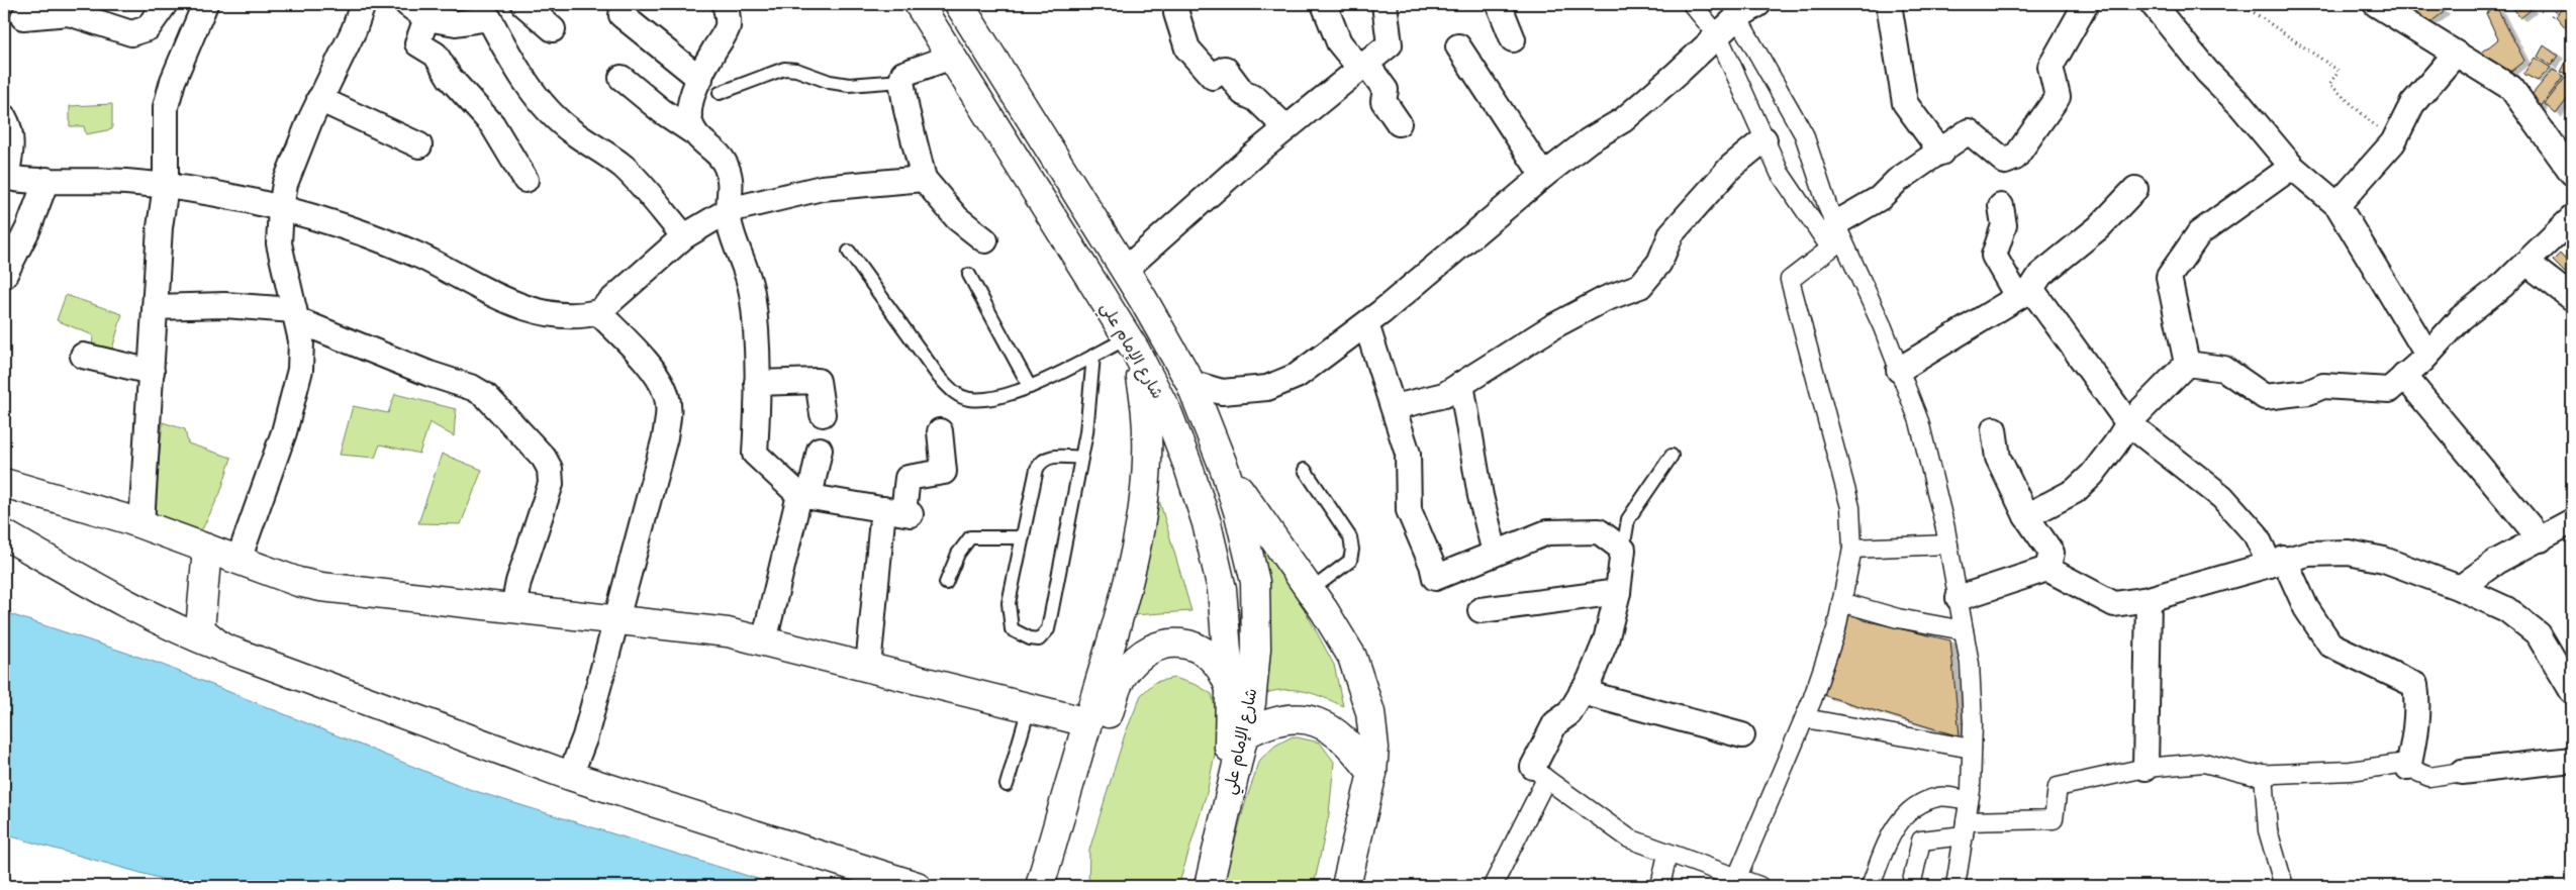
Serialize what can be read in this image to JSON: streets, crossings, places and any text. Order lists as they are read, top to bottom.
{
  "streets": {
    "main road": ["شارع الإمام علي"]
  }
}
